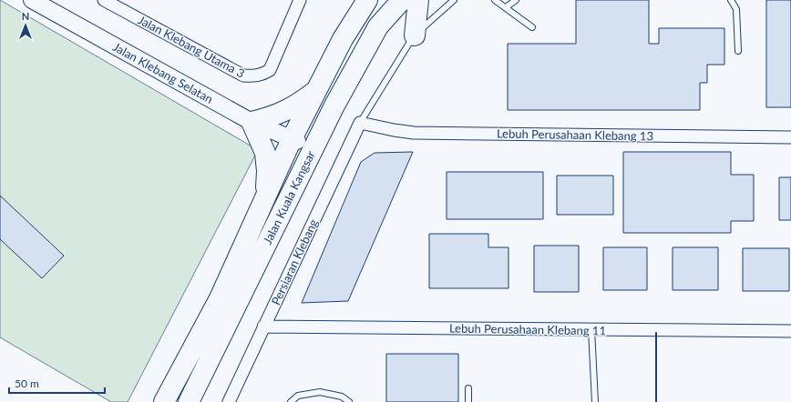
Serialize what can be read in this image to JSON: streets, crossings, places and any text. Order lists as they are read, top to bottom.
{
  "streets": {
    "highway": ["Jalan Kuala Kangsar"],
    "street": [
      "Jalan Klebang Utama 3",
      "Jalan Klebang Selatan",
      "Lebuh Perusahaan Klebang 13",
      "Persiaran Klebang",
      "Lebuh Perusahaan Klebang 11"
    ]
  },
  "crossings": [
    ["Jalan Klebang Selatan", "Jalan Kuala Kangsar"],
    ["Lebuh Perusahaan Klebang 13", "Persiaran Klebang"],
    ["Persiaran Klebang", "Lebuh Perusahaan Klebang 11"]
  ],
  "scale_bar": "50 m",
  "north": "top"
}
